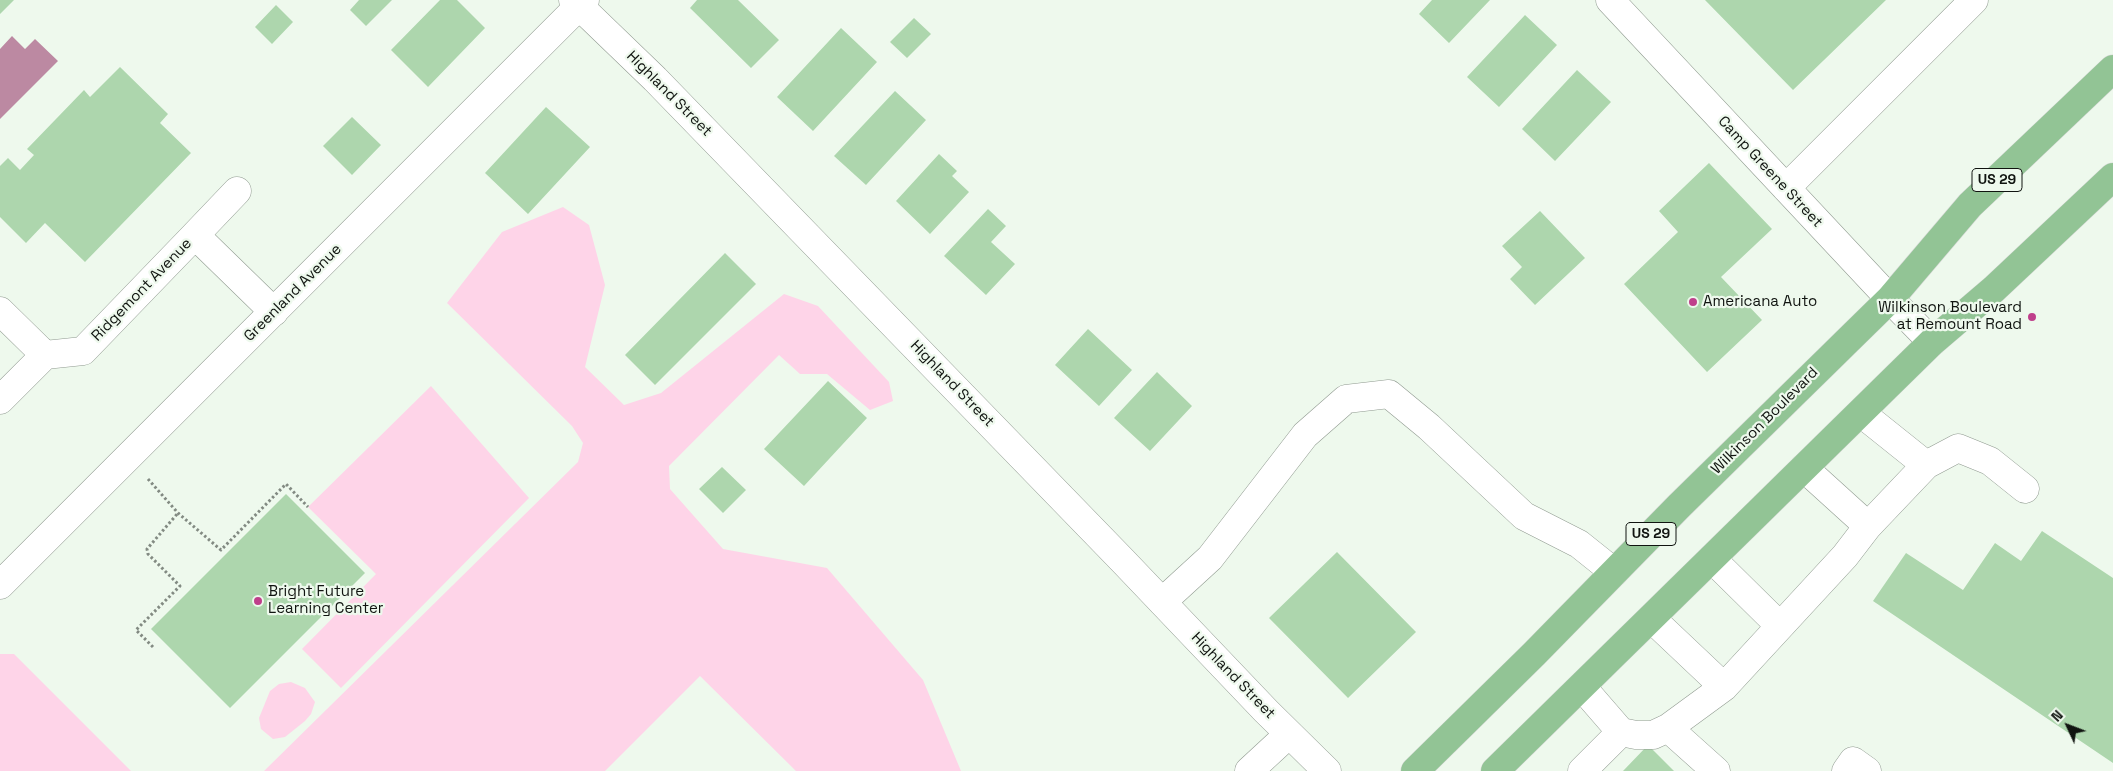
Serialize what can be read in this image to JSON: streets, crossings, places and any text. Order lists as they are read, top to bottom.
{
  "streets": {
    "main road": ["US 29", "Wilkinson Boulevard"],
    "street": [
      "Highland Street",
      "Camp Greene Street",
      "Ridgemont Avenue",
      "Greenland Avenue"
    ]
  },
  "crossings": [
    ["Highland Street", "Greenland Avenue"],
    ["Camp Greene Street", "Wilkinson Boulevard"],
    ["Ridgemont Avenue", "Greenland Avenue"]
  ],
  "places": ["Americana Auto", "Wilkinson Boulevard at Remount Road", "Bright Future Learning Center"],
  "north": "top left"
}
